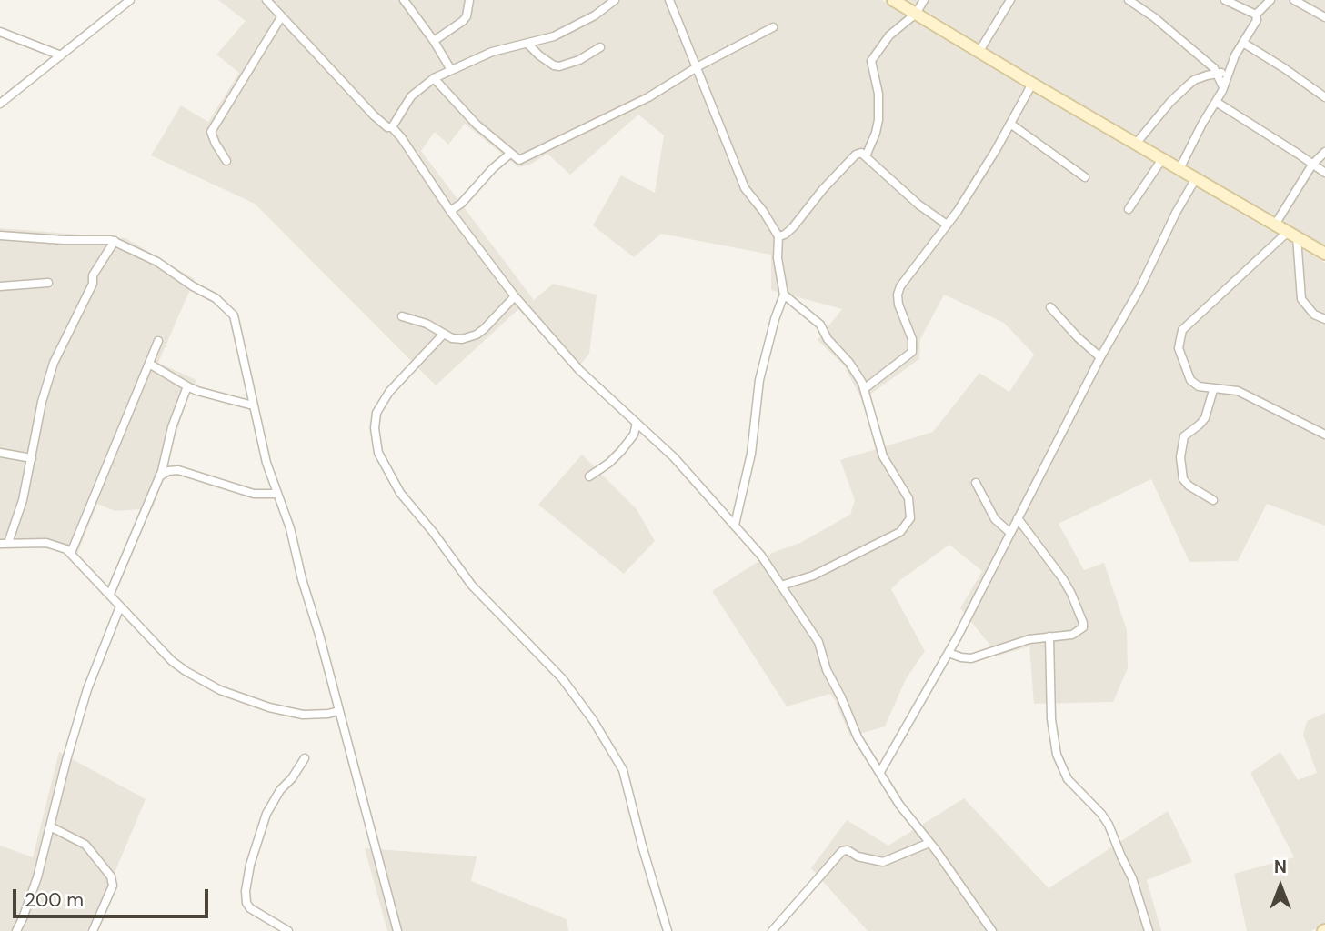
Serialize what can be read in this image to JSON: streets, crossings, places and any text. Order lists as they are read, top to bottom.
{
  "scale_bar": "200 m",
  "north": "top"
}
